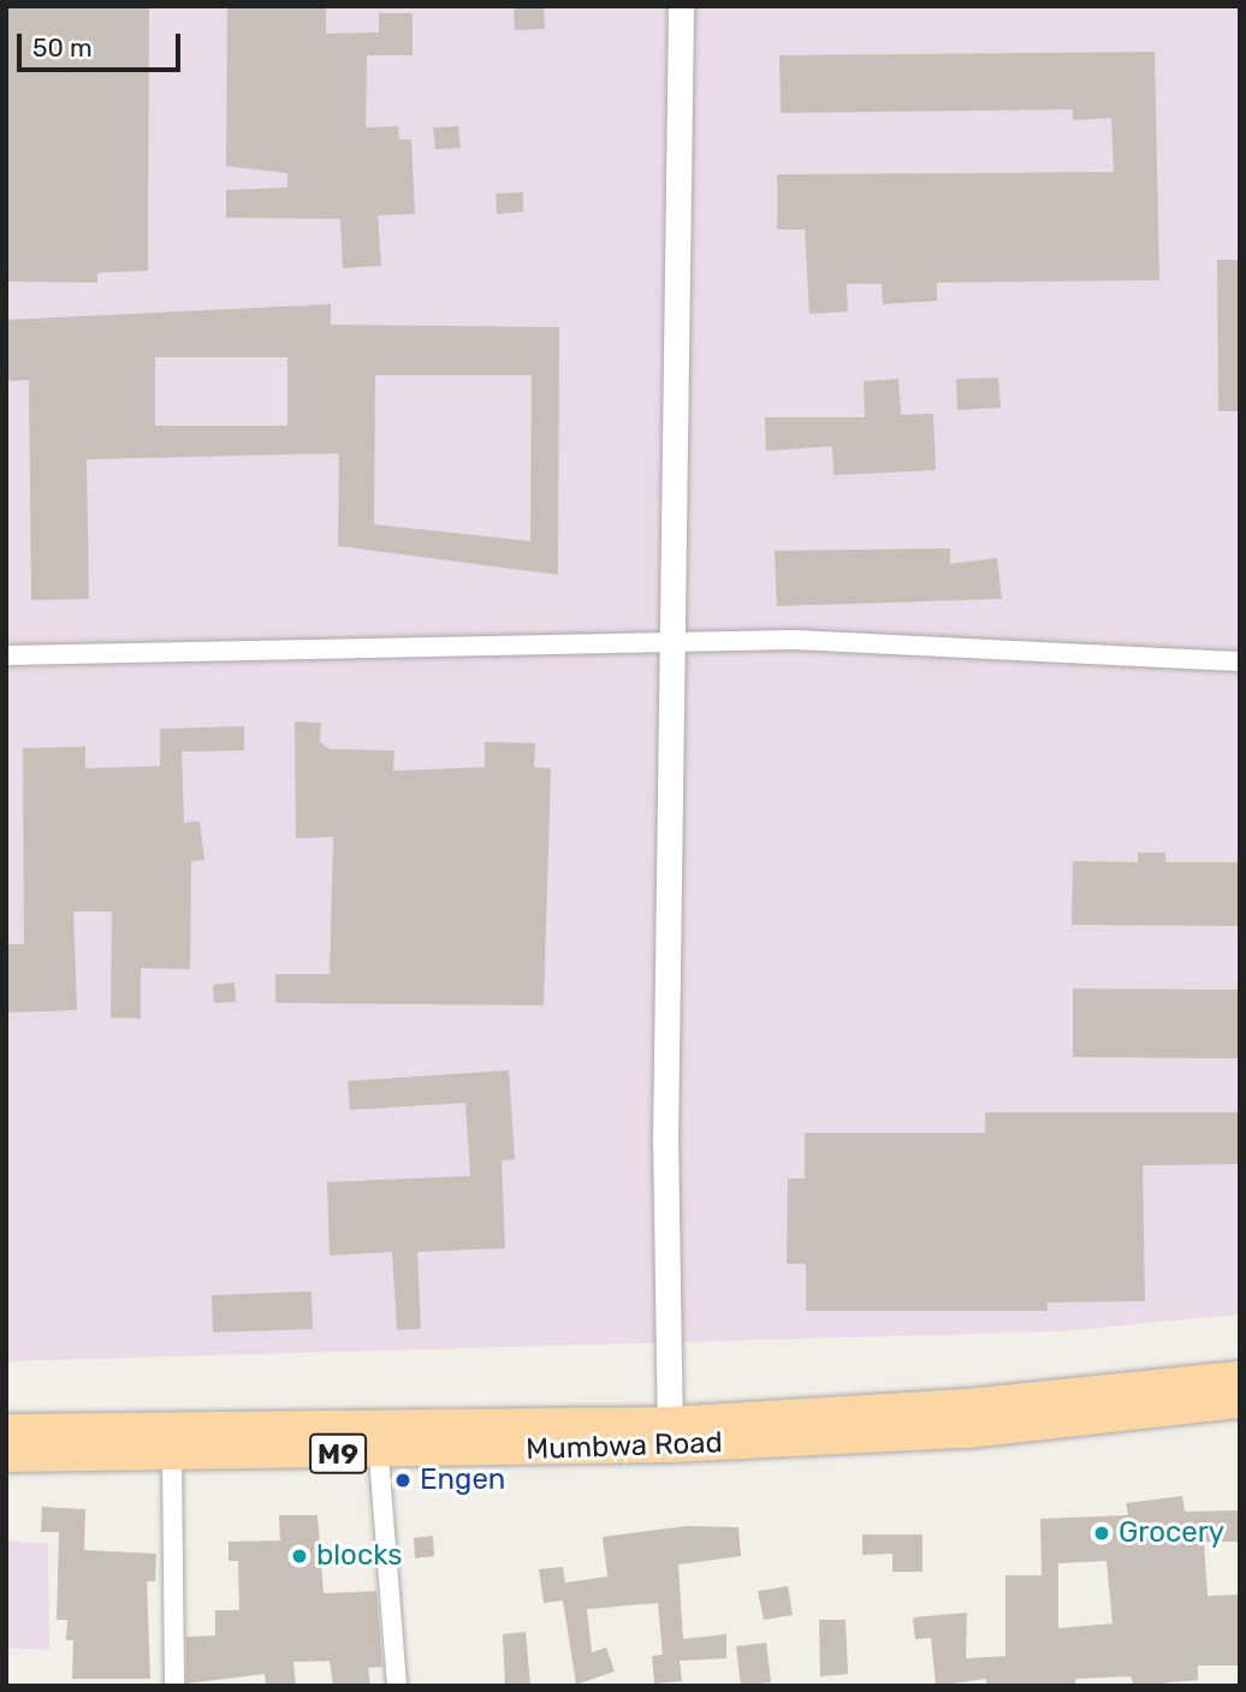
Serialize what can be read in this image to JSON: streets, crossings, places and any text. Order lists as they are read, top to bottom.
{
  "streets": {
    "main road": ["Mumbwa Road", "M9"]
  },
  "places": ["Engen", "Grocery", "blocks"],
  "scale_bar": "50 m"
}
